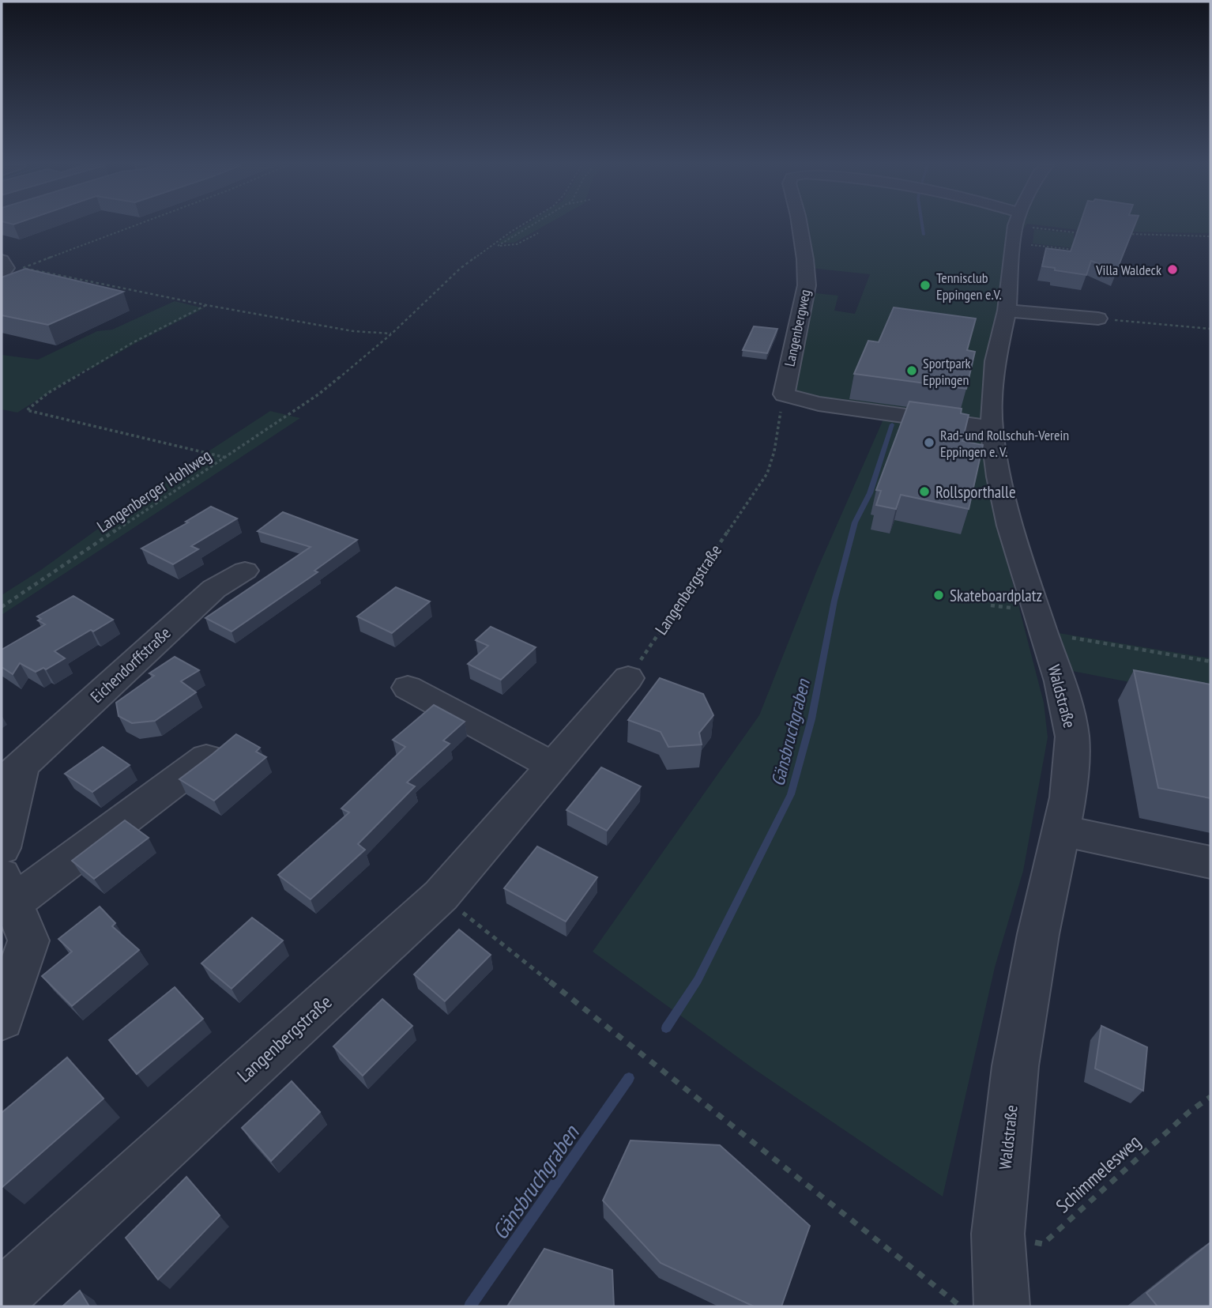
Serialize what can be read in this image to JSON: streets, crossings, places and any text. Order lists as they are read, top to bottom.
{
  "streets": {
    "street": [
      "Langenbergweg",
      "Langenbergstraße",
      "Eichendorffstraße",
      "Waldstraße"
    ],
    "path": ["Langenberger Hohlweg", "Schimmelesweg"]
  },
  "crossings": [
    ["Langenbergweg", "Langenbergstraße"],
    ["Waldstraße", "Schimmelesweg"]
  ],
  "water": ["Gänsbruchgraben"],
  "places": [
    "Villa Waldeck",
    "Tennisclub Eppingen e.V.",
    "Sportpark Eppingen",
    "Rad- und Rollschuh-Verein Eppingen e. V.",
    "Rollsporthalle",
    "Skateboardplatz"
  ]
}
